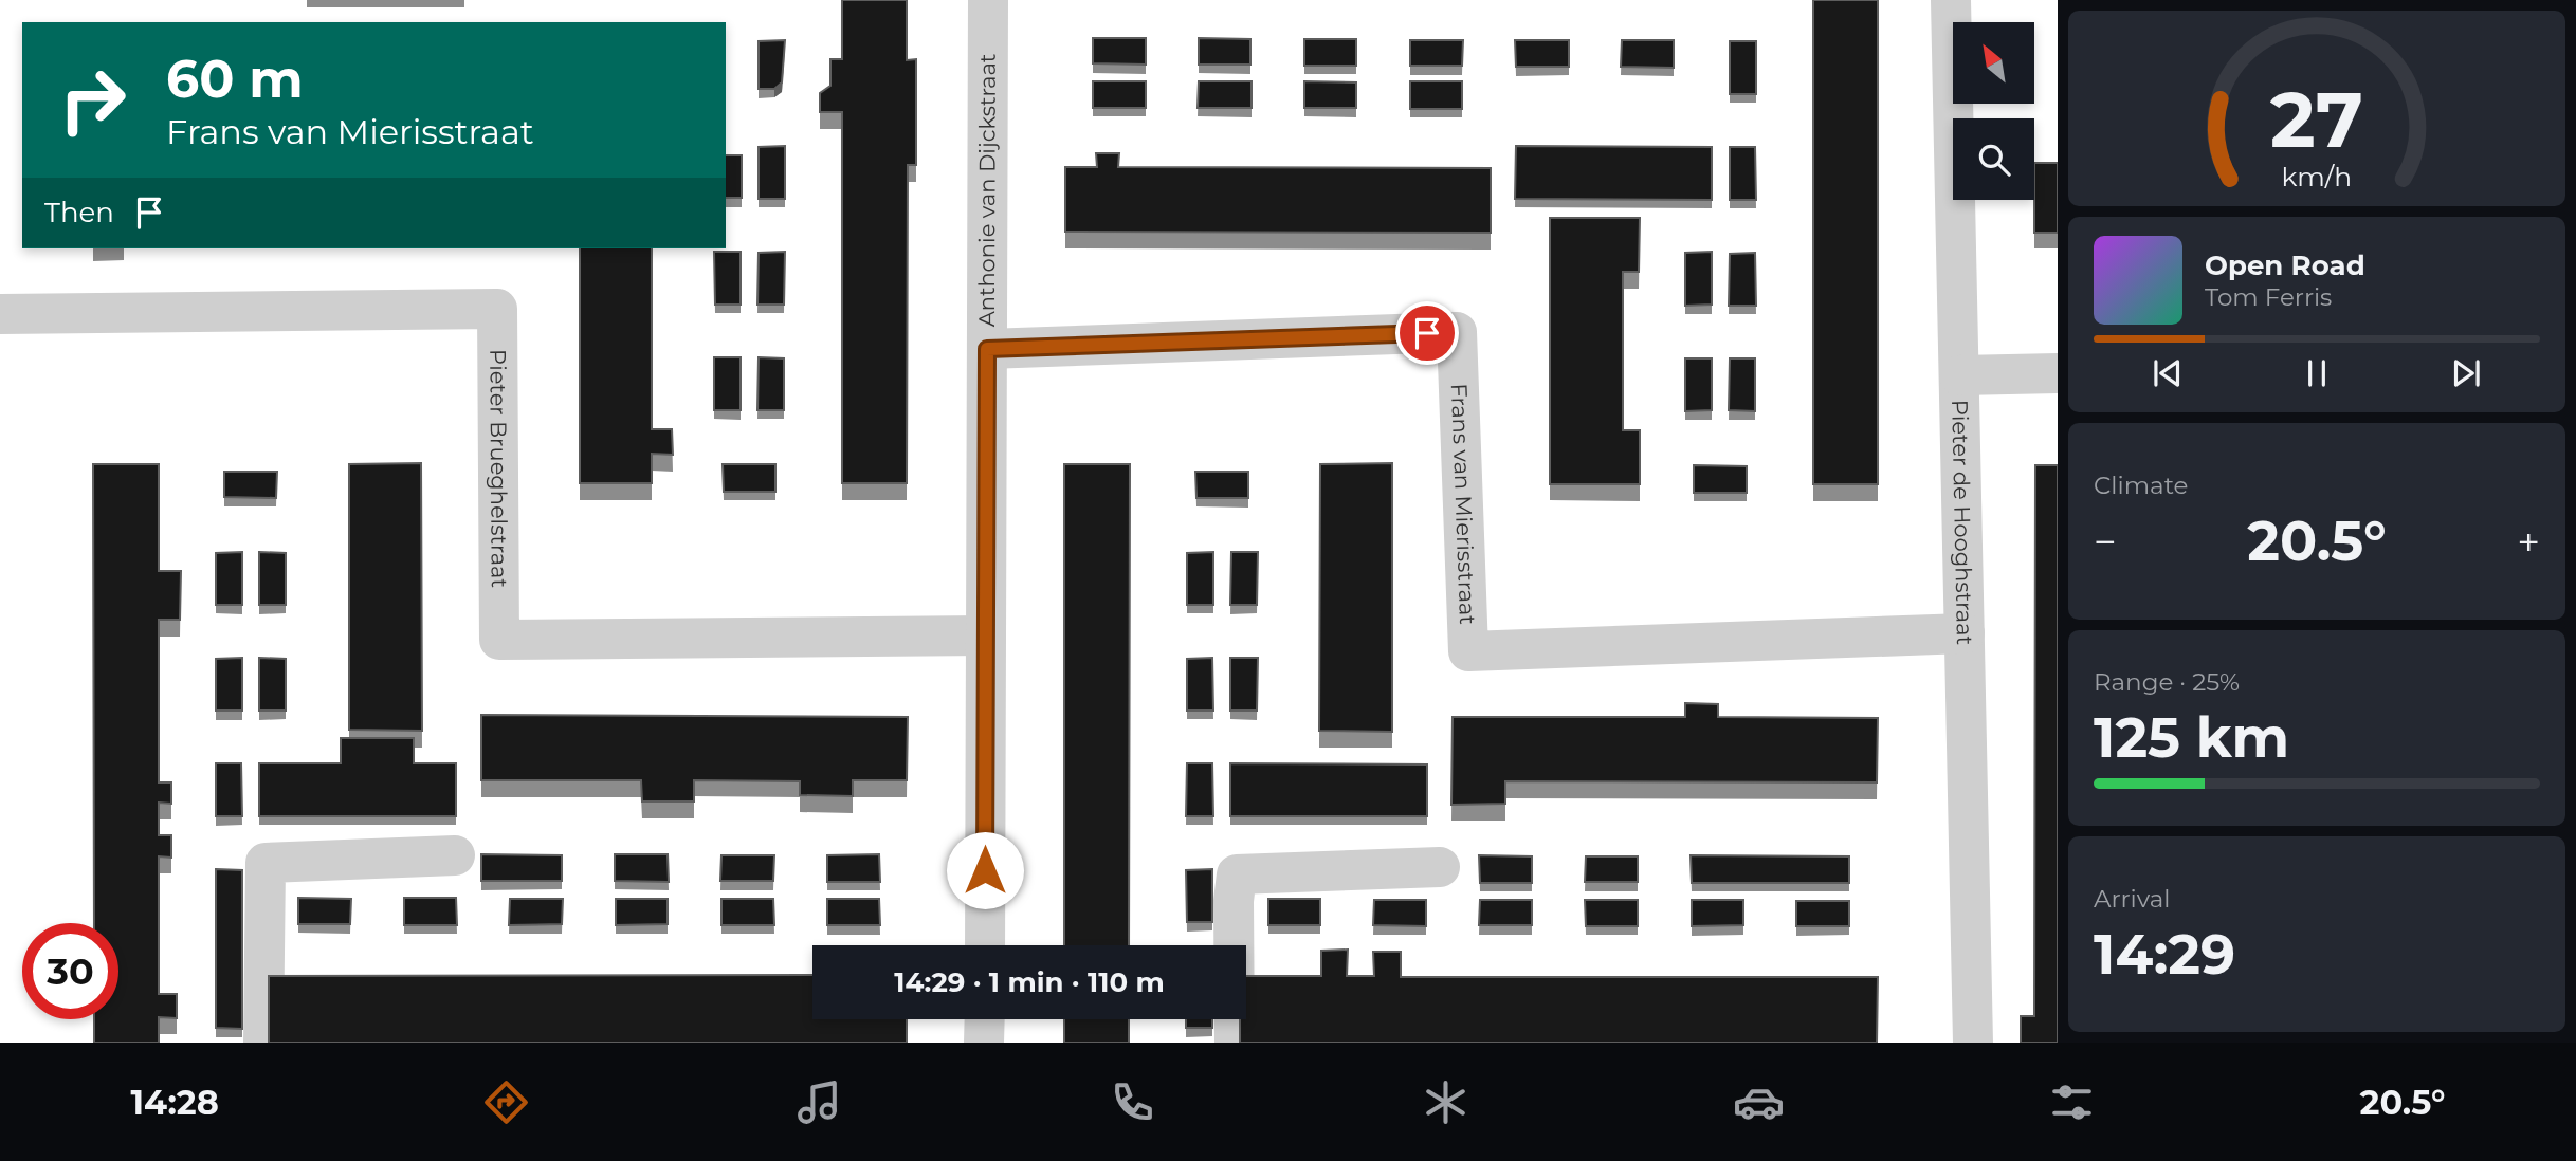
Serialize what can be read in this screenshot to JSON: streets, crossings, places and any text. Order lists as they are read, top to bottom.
{
  "streets": {
    "street": [
      "Anthonie van Dijckstraat",
      "Pieter Brueghelstraat",
      "Frans van Mierisstraat",
      "Pieter de Hooghstraat"
    ]
  },
  "crossings": [
    ["Anthonie van Dijckstraat", "Pieter Brueghelstraat"],
    ["Anthonie van Dijckstraat", "Frans van Mierisstraat"],
    ["Frans van Mierisstraat", "Pieter de Hooghstraat"]
  ],
  "north": "top left",
  "page": {
    "turn": ["60 m", "Frans van Mierisstraat"],
    "then": "Then",
    "song": ["Open Road", "Tom Ferris"],
    "tile": [
      "Climate",
      ["Range · 25%", "125 km"],
      ["Arrival", "14:29"]
    ],
    "heat": ["−", "20.5°", "+"],
    "limit": "30",
    "trip": "14:29 · 1 min · 110 m",
    "tabs": ["14:28", "20.5°"],
    "gauge": ["27", "km/h"]
  }
}
